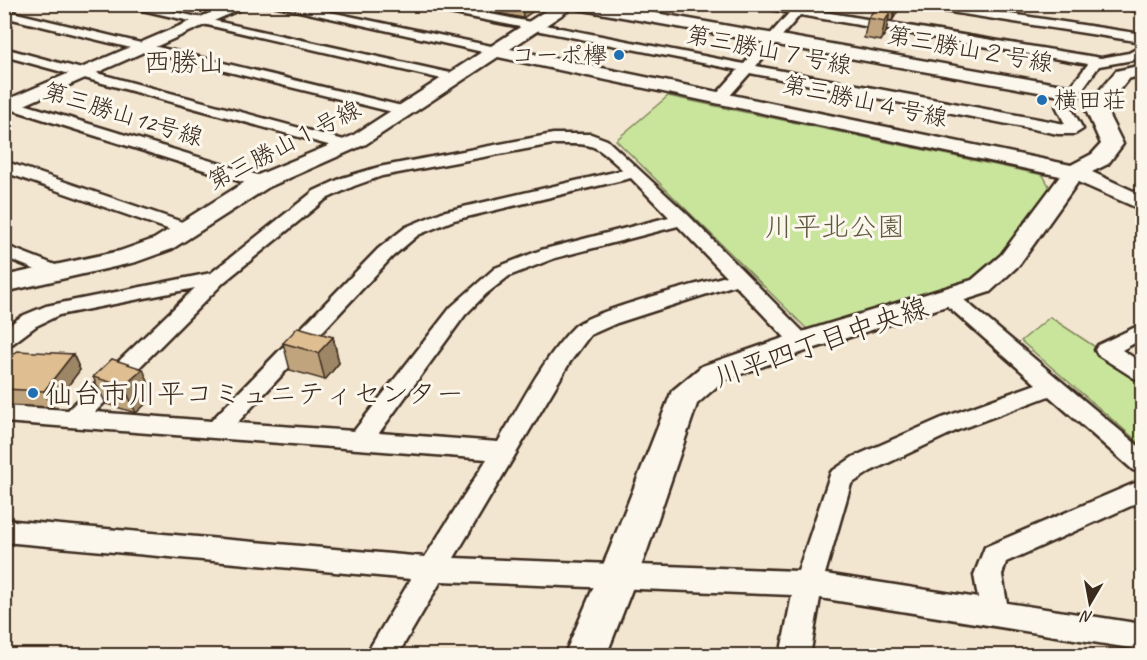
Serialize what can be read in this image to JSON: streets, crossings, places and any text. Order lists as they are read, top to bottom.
{
  "streets": {
    "street": [
      "第三勝山２号線",
      "第三勝山７号線",
      "第三勝山４号線",
      "第三勝山12号線",
      "第三勝山１号線",
      "川平四丁目中央線"
    ]
  },
  "crossings": [
    ["第三勝山２号線", "第三勝山７号線"],
    ["第三勝山７号線", "第三勝山１号線"],
    ["第三勝山４号線", "第三勝山１号線"],
    ["第三勝山４号線", "川平四丁目中央線"],
    ["第三勝山12号線", "第三勝山１号線"]
  ],
  "districts": ["西勝山"],
  "parks": ["川平北公園"],
  "places": ["コーポ欅", "横田荘", "仙台市川平コミュニティセンター"],
  "north": "bottom"
}
